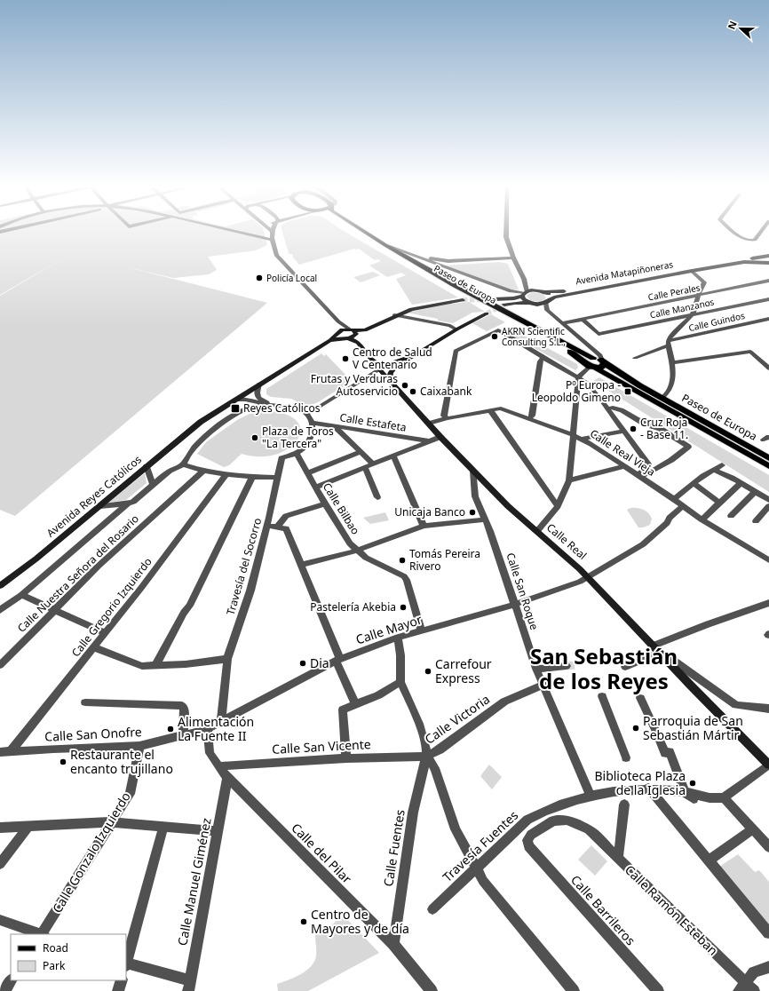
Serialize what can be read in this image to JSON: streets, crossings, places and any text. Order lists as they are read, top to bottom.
{
  "streets": {
    "main road": [
      "Avenida Matapiñoneras",
      "Paseo de Europa",
      "Avenida Reyes Católicos",
      "Calle Real"
    ],
    "street": [
      "Calle Perales",
      "Calle Manzanos",
      "Calle Guindos",
      "Calle Estafeta",
      "Calle Real Vieja",
      "Calle Bilbao",
      "Travesía del Socorro",
      "Calle Nuestra Señora del Rosario",
      "Calle San Roque",
      "Calle Gregorio Izquierdo",
      "Calle Mayor",
      "Calle Victoria",
      "Calle San Onofre",
      "Calle San Vicente",
      "Travesía Fuentes",
      "Calle Fuentes",
      "Calle Gonzalo Izquierdo",
      "Calle del Pilar",
      "Calle Manuel Giménez",
      "Calle Barrileros",
      "Calle Ramón Esteban"
    ]
  },
  "crossings": [
    ["Calle Perales", "Calle Manzanos"],
    ["Calle Real Vieja", "Calle Real"],
    ["Calle Real Vieja", "Calle Mayor"],
    ["Avenida Reyes Católicos", "Calle Real"],
    ["Calle Bilbao", "Travesía del Socorro"],
    ["Calle Bilbao", "Calle Mayor"],
    ["Calle Real", "Calle San Roque"],
    ["Calle Real", "Calle Mayor"],
    ["Travesía del Socorro", "Calle Mayor"],
    ["Calle San Roque", "Calle Mayor"],
    ["Calle San Roque", "Calle Victoria"],
    ["Calle San Roque", "Travesía Fuentes"],
    ["Calle Gregorio Izquierdo", "Calle San Onofre"],
    ["Calle Mayor", "Calle San Onofre"],
    ["Calle Mayor", "Calle del Pilar"],
    ["Calle Victoria", "Calle San Vicente"],
    ["Calle Victoria", "Calle Fuentes"],
    ["Calle San Onofre", "Calle Gonzalo Izquierdo"],
    ["Calle San Onofre", "Calle del Pilar"],
    ["Calle San Vicente", "Calle Fuentes"],
    ["Calle San Vicente", "Calle del Pilar"],
    ["Calle Fuentes", "Calle del Pilar"],
    ["Calle del Pilar", "Calle Manuel Giménez"],
    ["Calle Barrileros", "Calle Ramón Esteban"]
  ],
  "districts": ["San Sebastián de los Reyes"],
  "places": {
    "other": [
      "Policía Local",
      "AKRN Scientific Consulting S.L.,",
      "Centro de Salud V Centenario",
      "Frutas y Verduras Autoservicio",
      "Caixabank",
      "Cruz Roja - Base 11.",
      "Plaza de Toros \"La Tercera\"",
      "Unicaja Banco",
      "Tomás Pereira Rivero",
      "Pastelería Akebia",
      "Dia",
      "Carrefour Express",
      "Parroquia de San Sebastián Mártir",
      "Alimentación La Fuente II",
      "Restaurante el encanto trujillano",
      "Biblioteca Plaza de la Iglesia",
      "Centro de Mayores y de día"
    ],
    "transit": ["Pº Europa - Leopoldo Gimeno", "Reyes Católicos"]
  },
  "legend": ["Road", "Park"],
  "north": "left"
}
